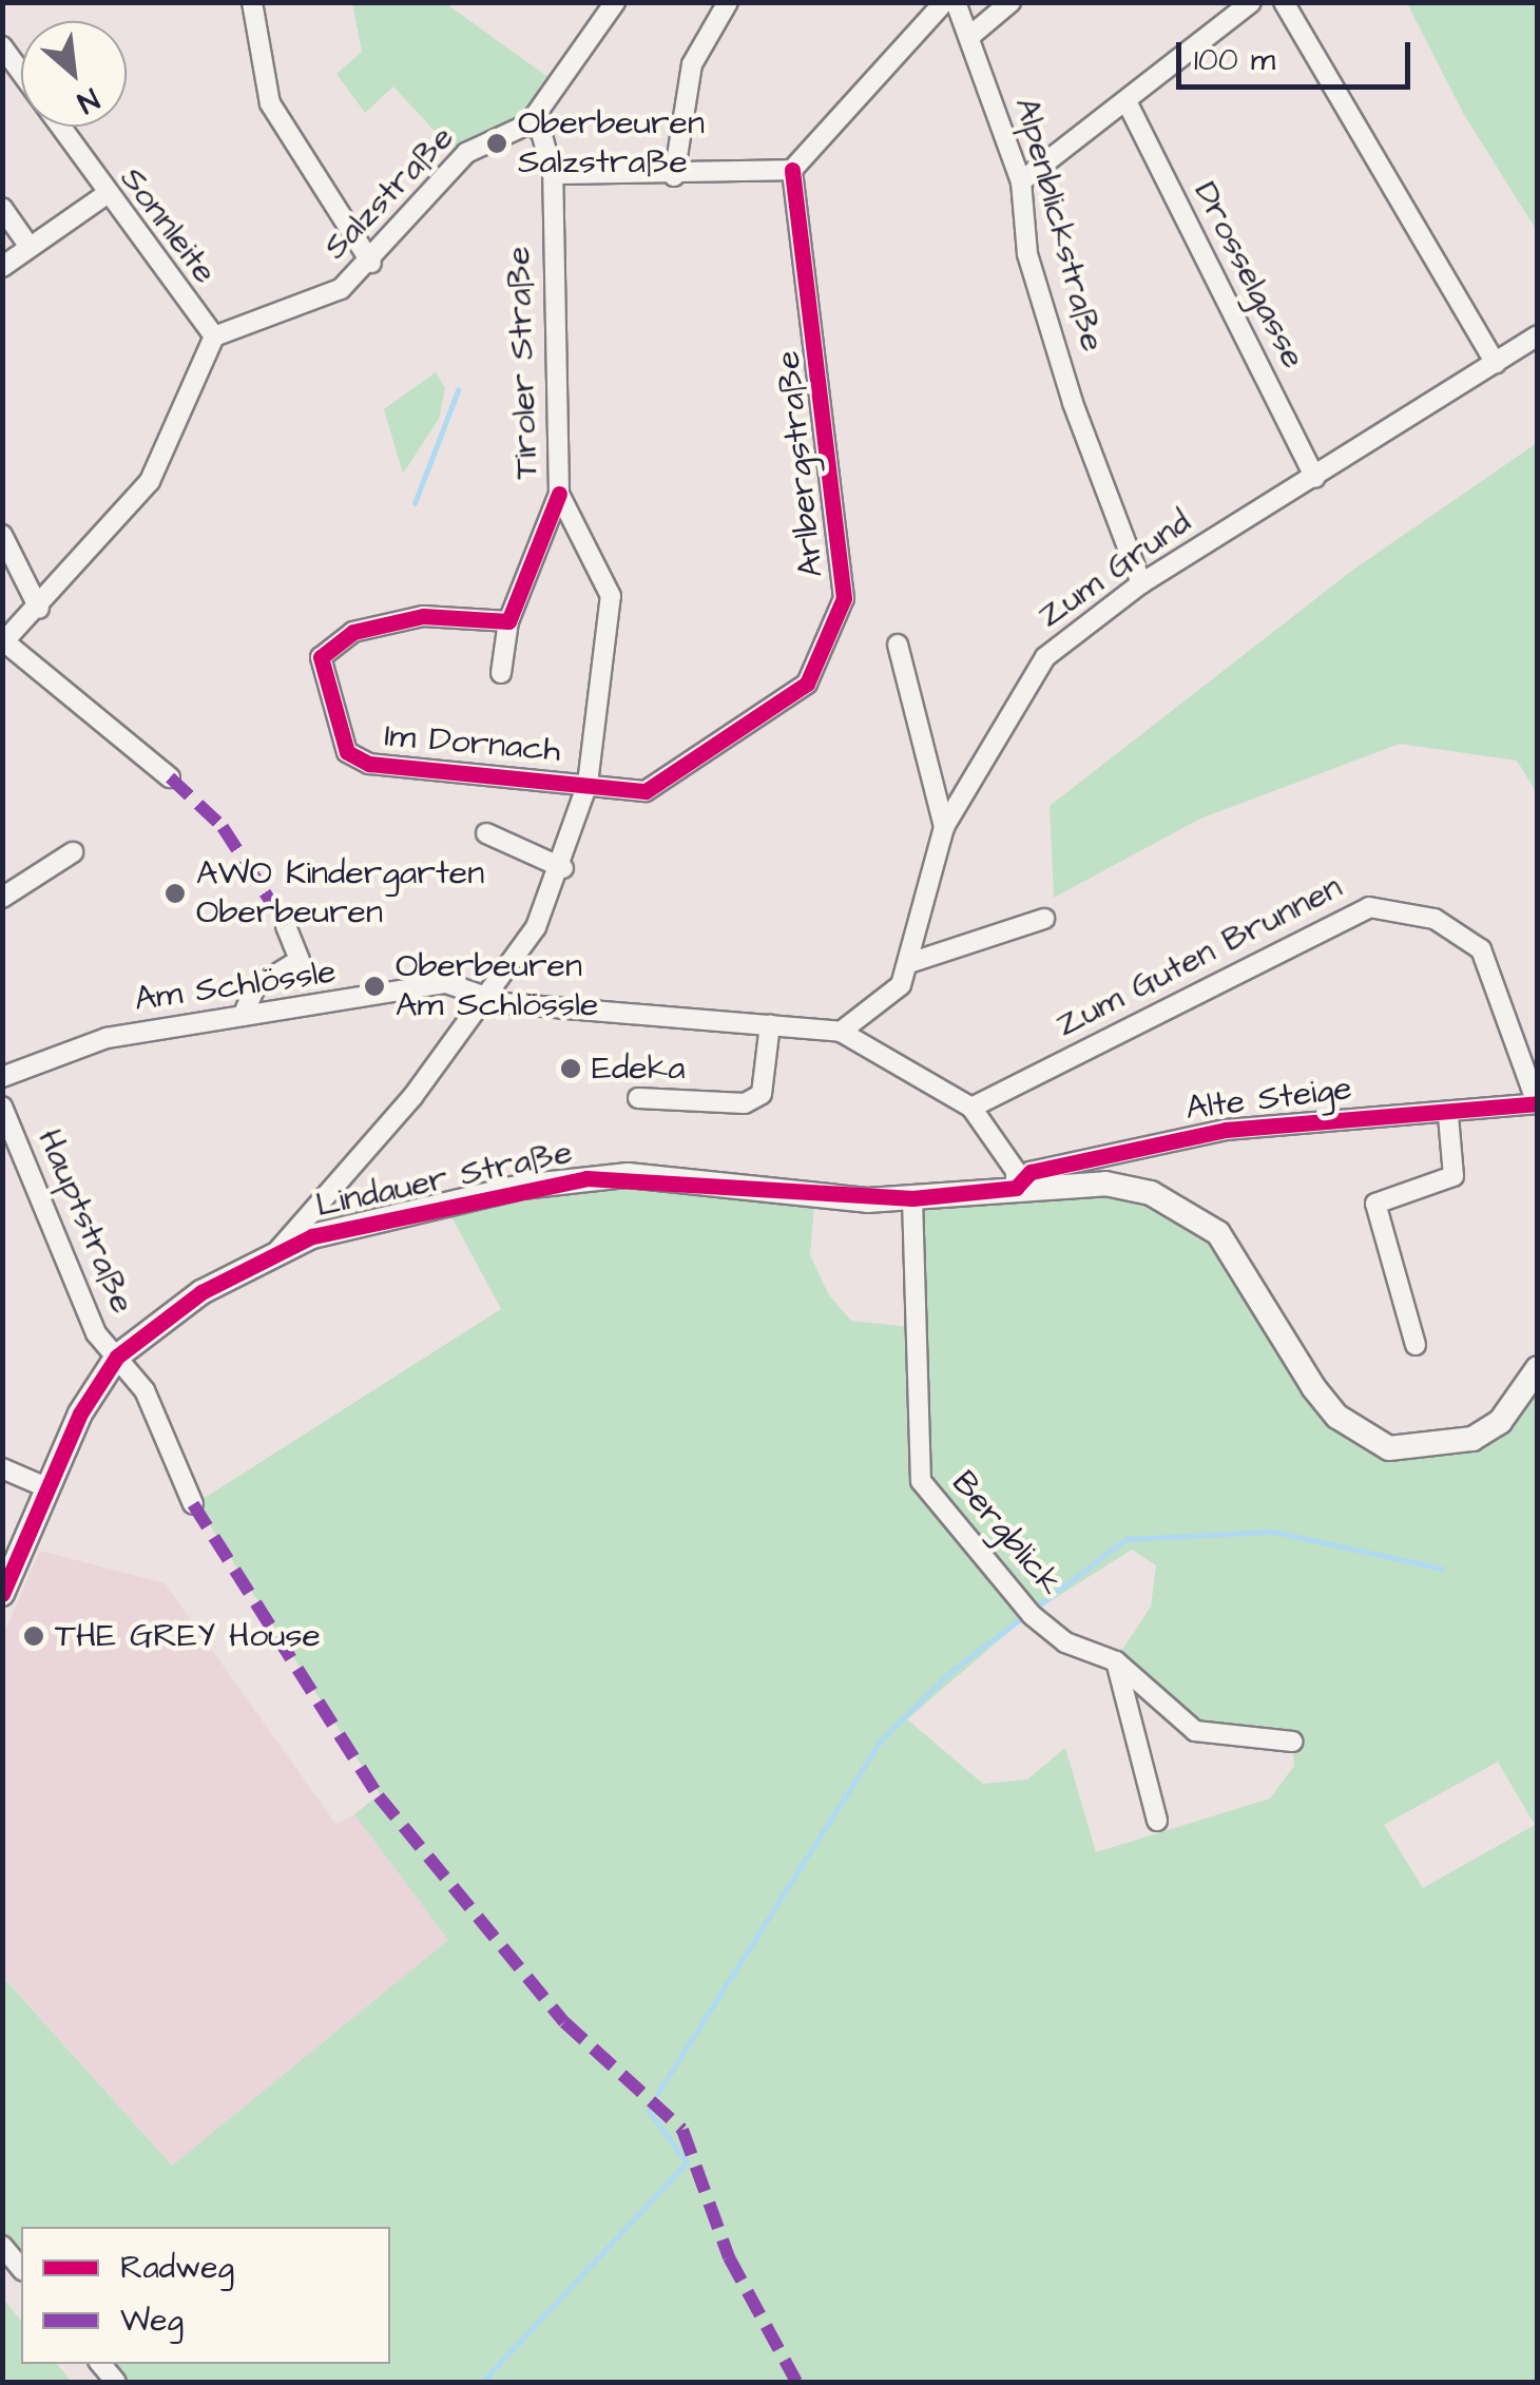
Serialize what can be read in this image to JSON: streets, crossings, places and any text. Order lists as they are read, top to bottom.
{
  "streets": {
    "main road": ["Lindauer Straße"],
    "street": [
      "Salzstraße",
      "Alpenblickstraße",
      "Sonnleite",
      "Drosselgasse",
      "Tiroler Straße",
      "Arlbergstraße",
      "Zum Grund",
      "Im Dornach",
      "Zum Guten Brunnen",
      "Am Schlössle",
      "Alte Steige",
      "Hauptstraße",
      "Bergblick"
    ]
  },
  "crossings": [
    ["Salzstraße", "Sonnleite"],
    ["Salzstraße", "Tiroler Straße"],
    ["Alpenblickstraße", "Zum Grund"],
    ["Drosselgasse", "Zum Grund"],
    ["Tiroler Straße", "Arlbergstraße"],
    ["Tiroler Straße", "Im Dornach"],
    ["Tiroler Straße", "Am Schlössle"],
    ["Tiroler Straße", "Lindauer Straße"],
    ["Arlbergstraße", "Im Dornach"],
    ["Zum Grund", "Am Schlössle"],
    ["Zum Guten Brunnen", "Alte Steige"],
    ["Alte Steige", "Lindauer Straße"],
    ["Lindauer Straße", "Hauptstraße"],
    ["Lindauer Straße", "Bergblick"]
  ],
  "places": [
    "Oberbeuren Salzstraße",
    "AWO Kindergarten Oberbeuren",
    "Oberbeuren Am Schlössle",
    "Edeka",
    "THE GREY House"
  ],
  "legend": ["Radweg", "Weg"],
  "scale_bar": "100 m",
  "north": "bottom right"
}
